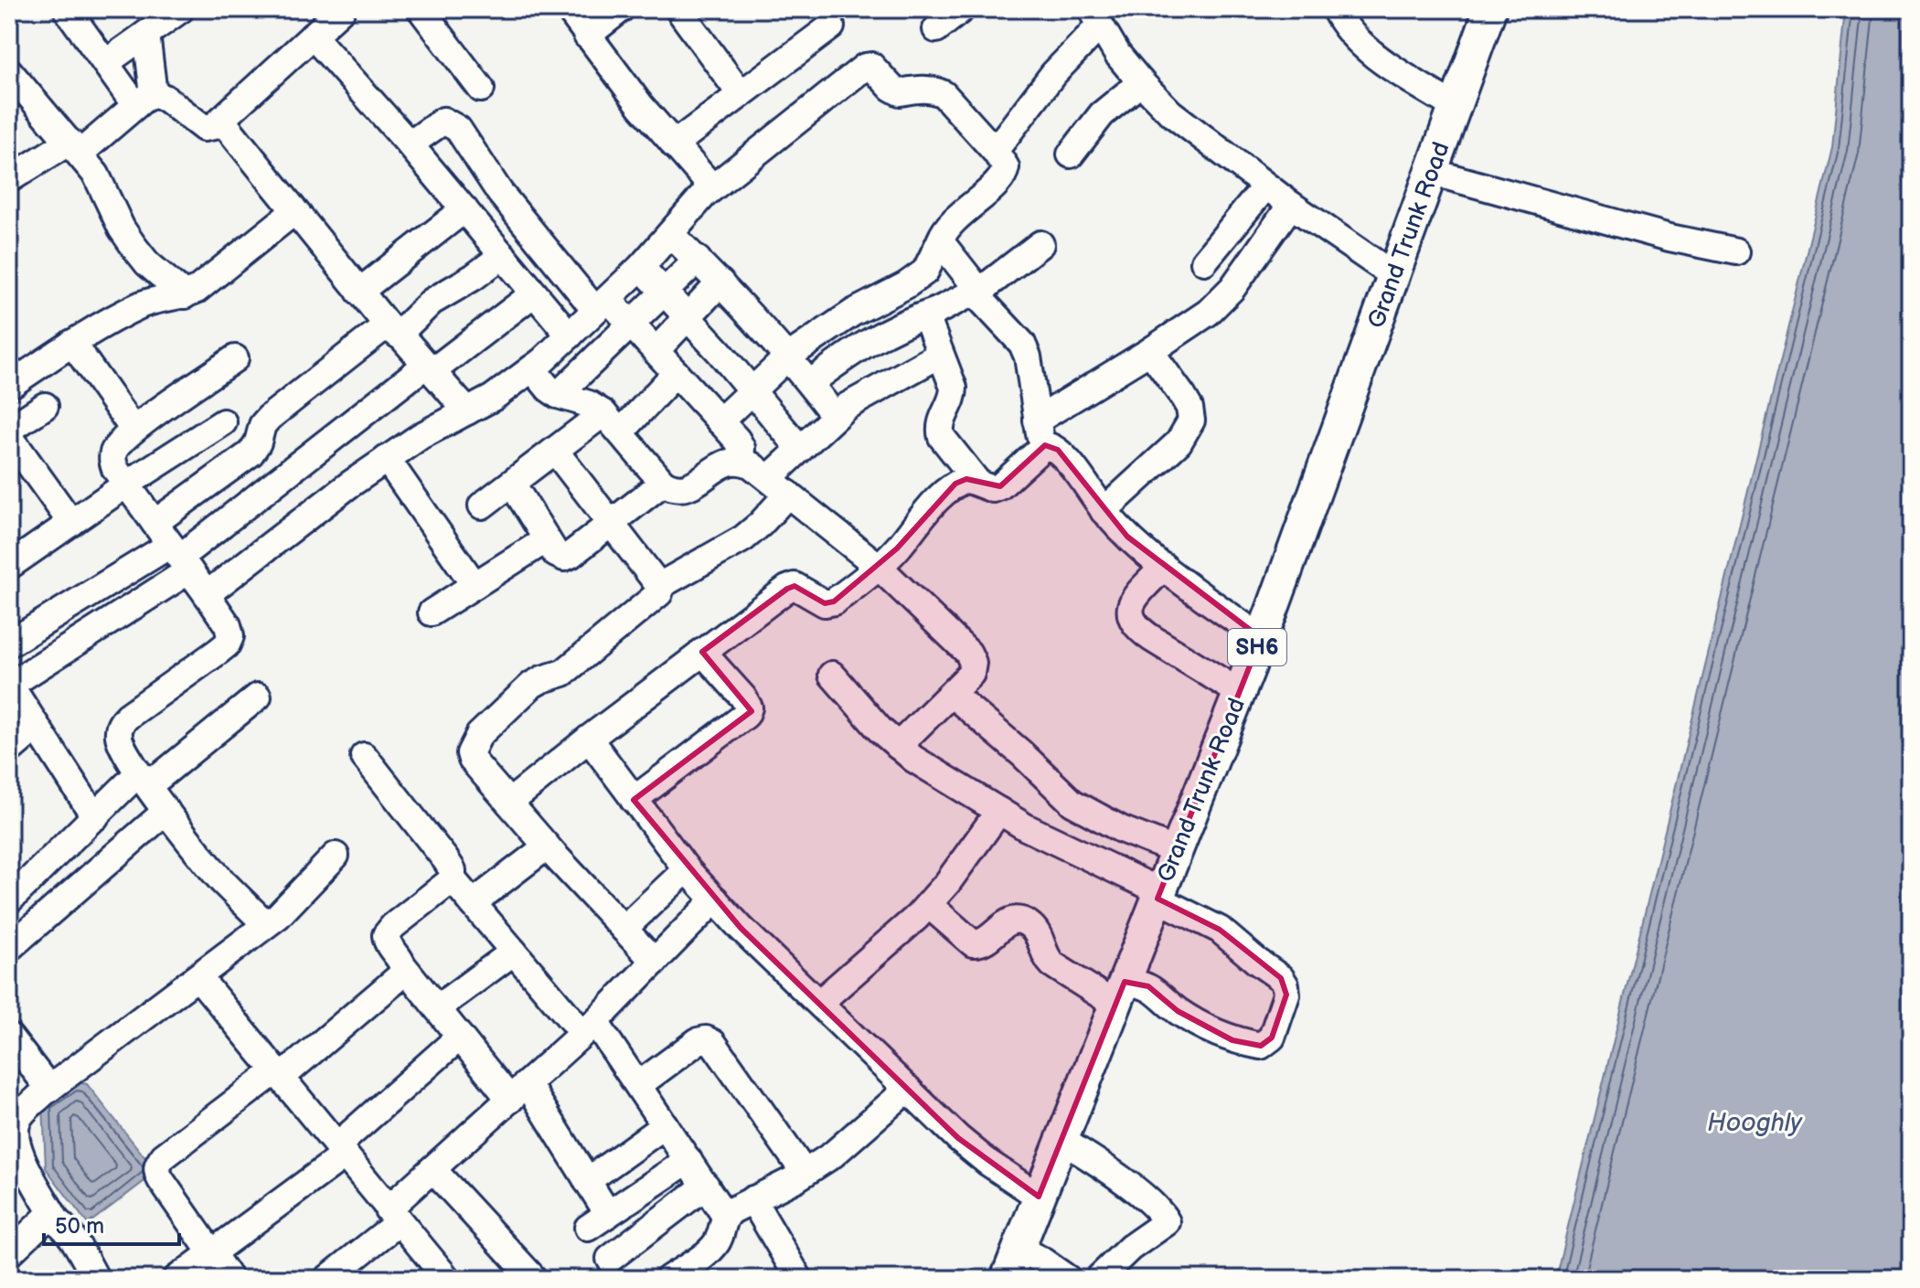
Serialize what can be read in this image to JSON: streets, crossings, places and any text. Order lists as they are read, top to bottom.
{
  "streets": {
    "main road": ["Grand Trunk Road", "SH6"]
  },
  "water": ["Hooghly"],
  "scale_bar": "50 m"
}
